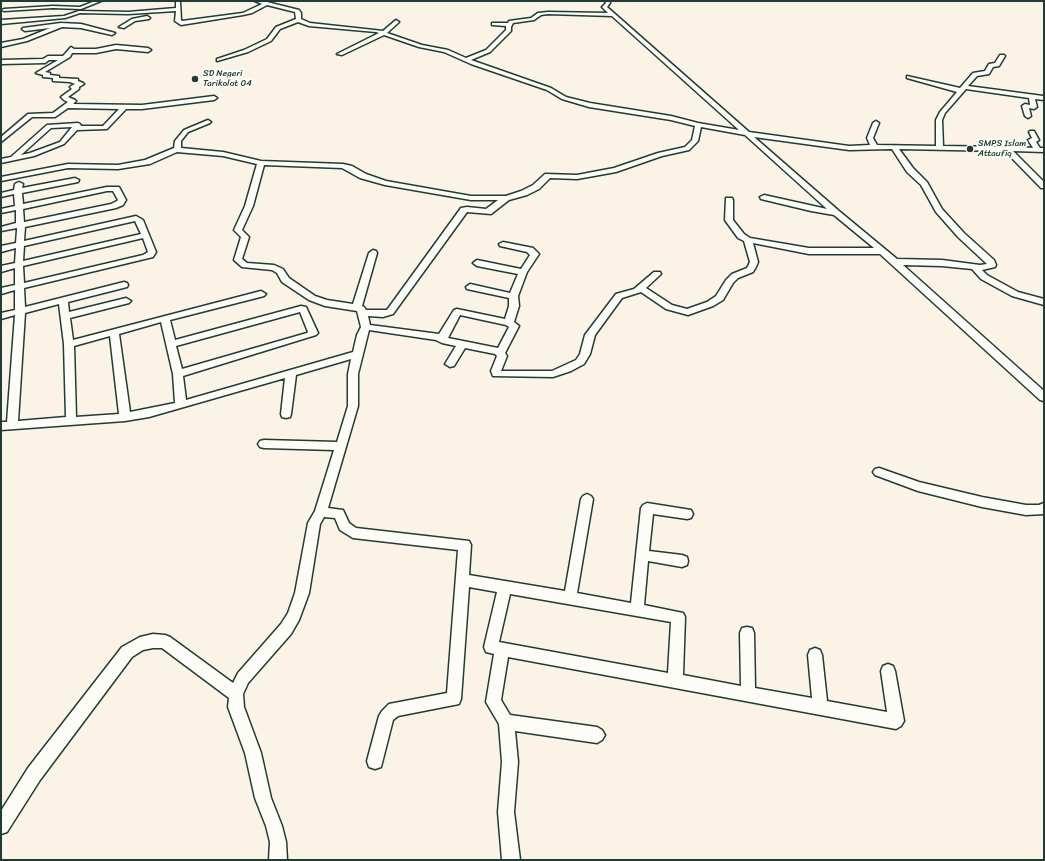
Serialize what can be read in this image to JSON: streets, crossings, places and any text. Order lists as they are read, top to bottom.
{
  "places": ["SD Negeri Tarikolot 04", "SMPS Islam Attaufiq"]
}
